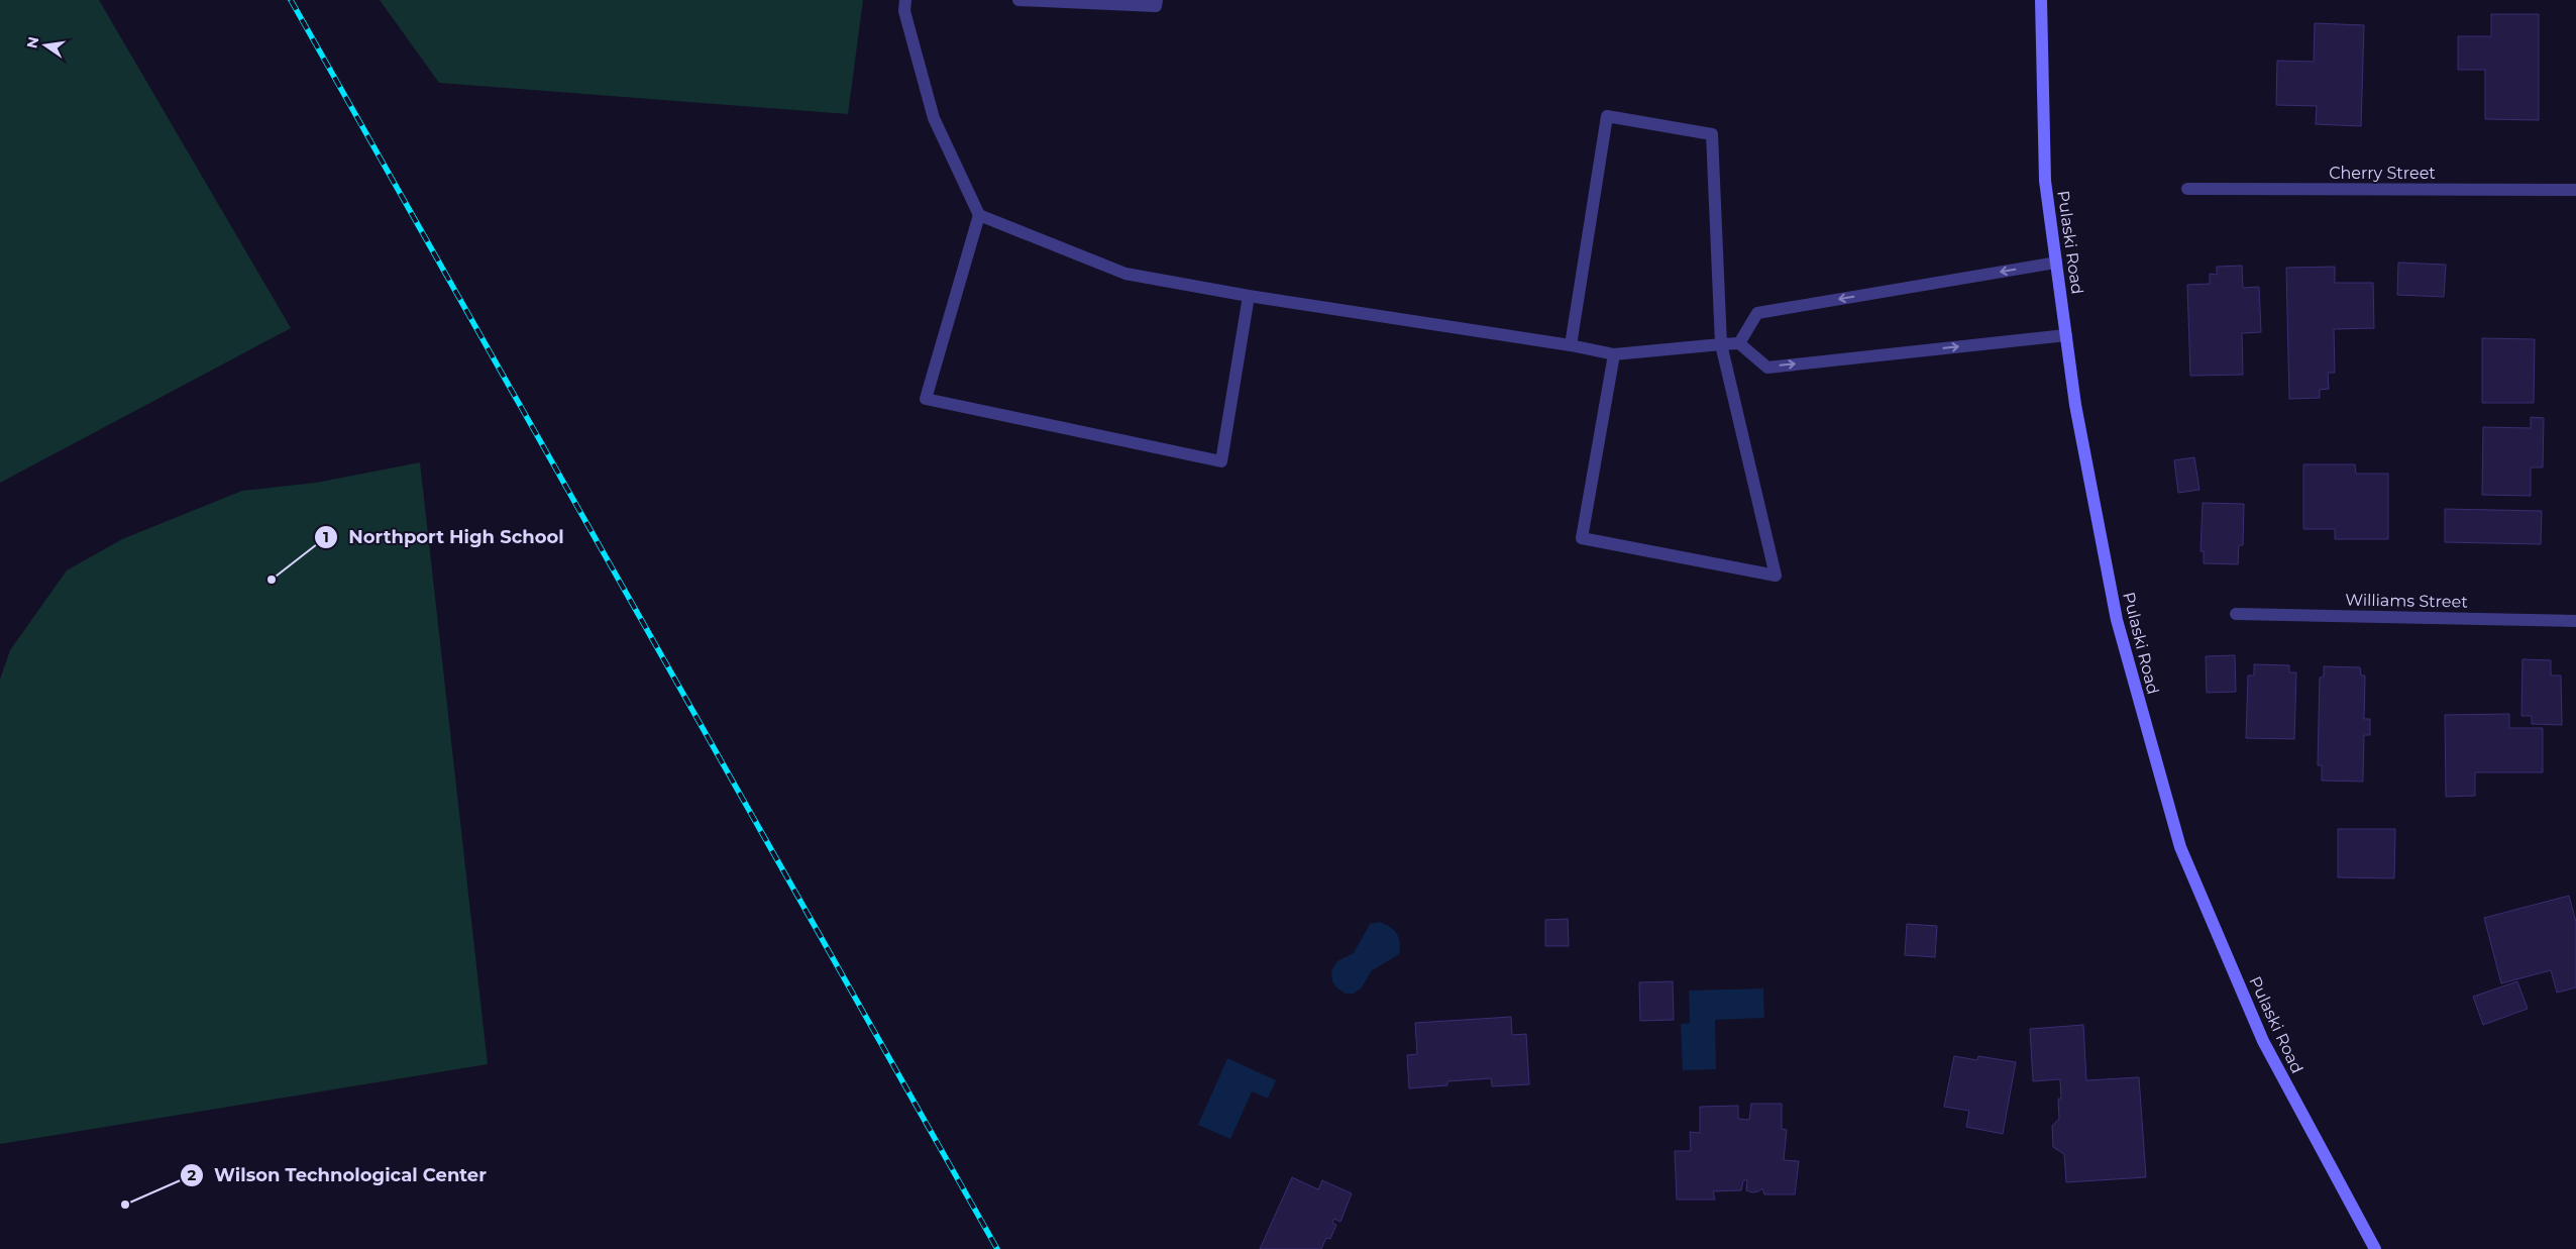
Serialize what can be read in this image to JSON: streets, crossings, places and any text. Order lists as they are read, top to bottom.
{
  "streets": {
    "main road": ["Pulaski Road"],
    "street": ["Cherry Street", "Williams Street"]
  },
  "places": ["Northport High School", "Wilson Technological Center"],
  "north": "left"
}
